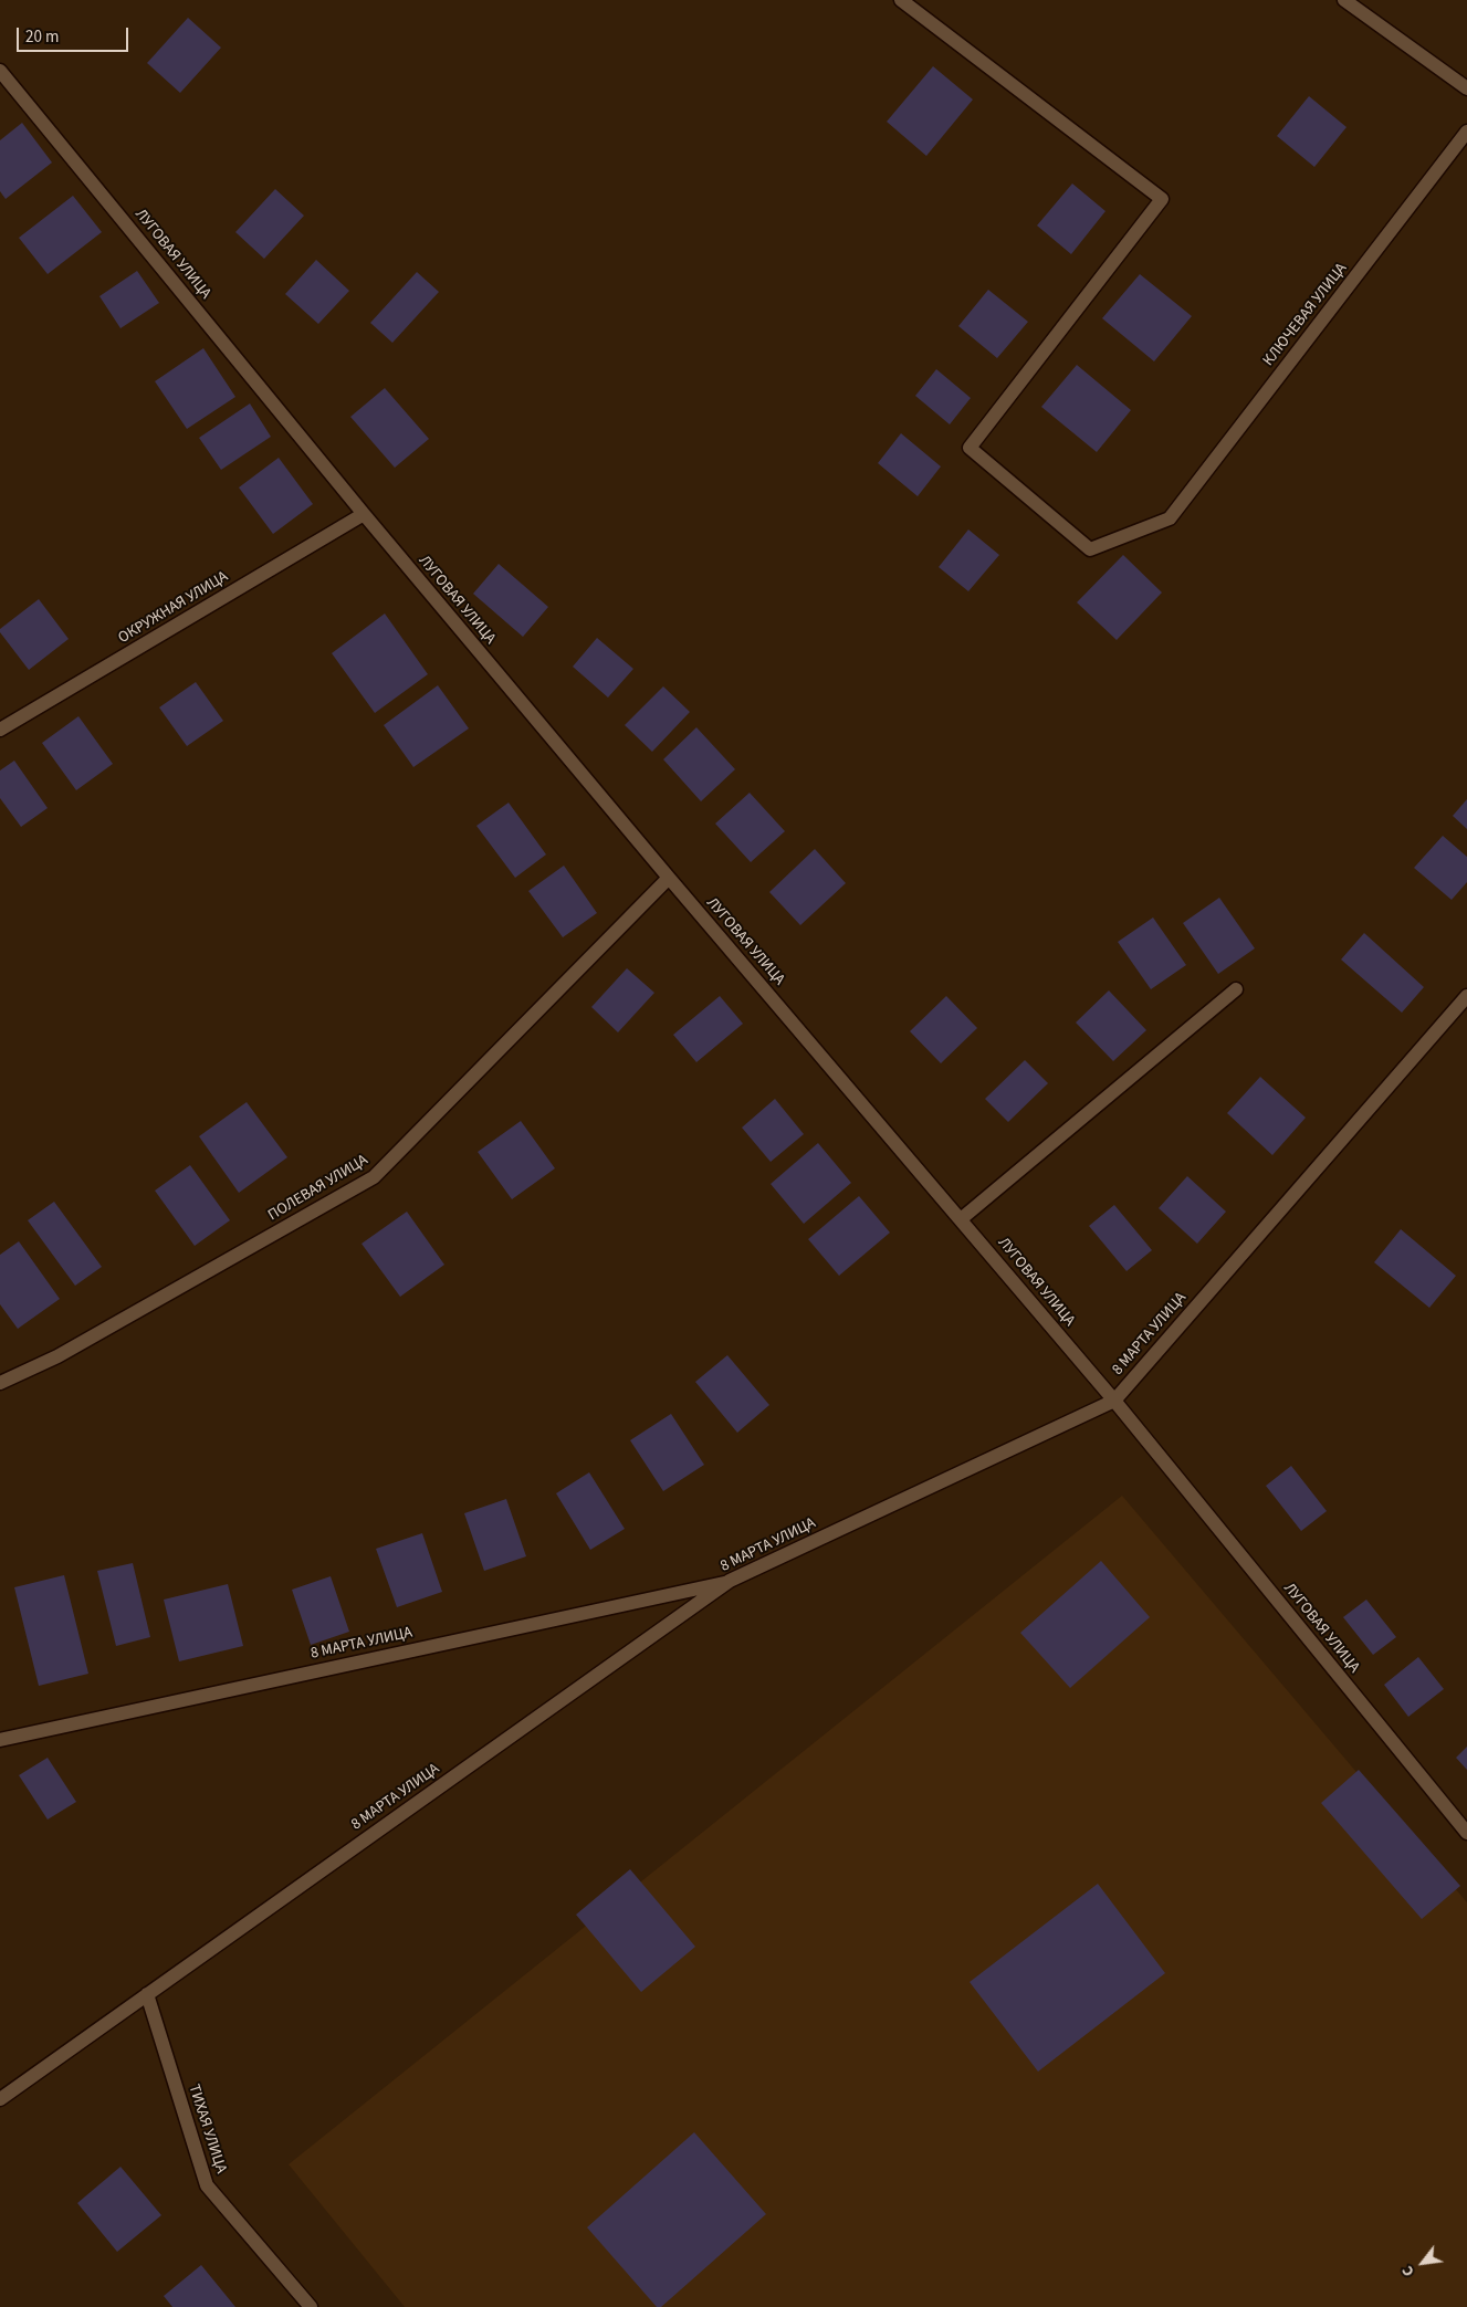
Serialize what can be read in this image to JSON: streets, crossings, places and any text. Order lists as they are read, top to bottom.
{
  "streets": {
    "street": [
      "ЛУГОВАЯ УЛИЦА",
      "КЛЮЧЕВАЯ УЛИЦА",
      "ОКРУЖНАЯ УЛИЦА",
      "ПОЛЕВАЯ УЛИЦА",
      "8 МАРТА УЛИЦА",
      "ТИХАЯ УЛИЦА"
    ]
  },
  "crossings": [
    ["ЛУГОВАЯ УЛИЦА", "ОКРУЖНАЯ УЛИЦА"],
    ["ЛУГОВАЯ УЛИЦА", "ПОЛЕВАЯ УЛИЦА"],
    ["ЛУГОВАЯ УЛИЦА", "8 МАРТА УЛИЦА"],
    ["8 МАРТА УЛИЦА", "ТИХАЯ УЛИЦА"]
  ],
  "scale_bar": "20 m",
  "north": "bottom left"
}
